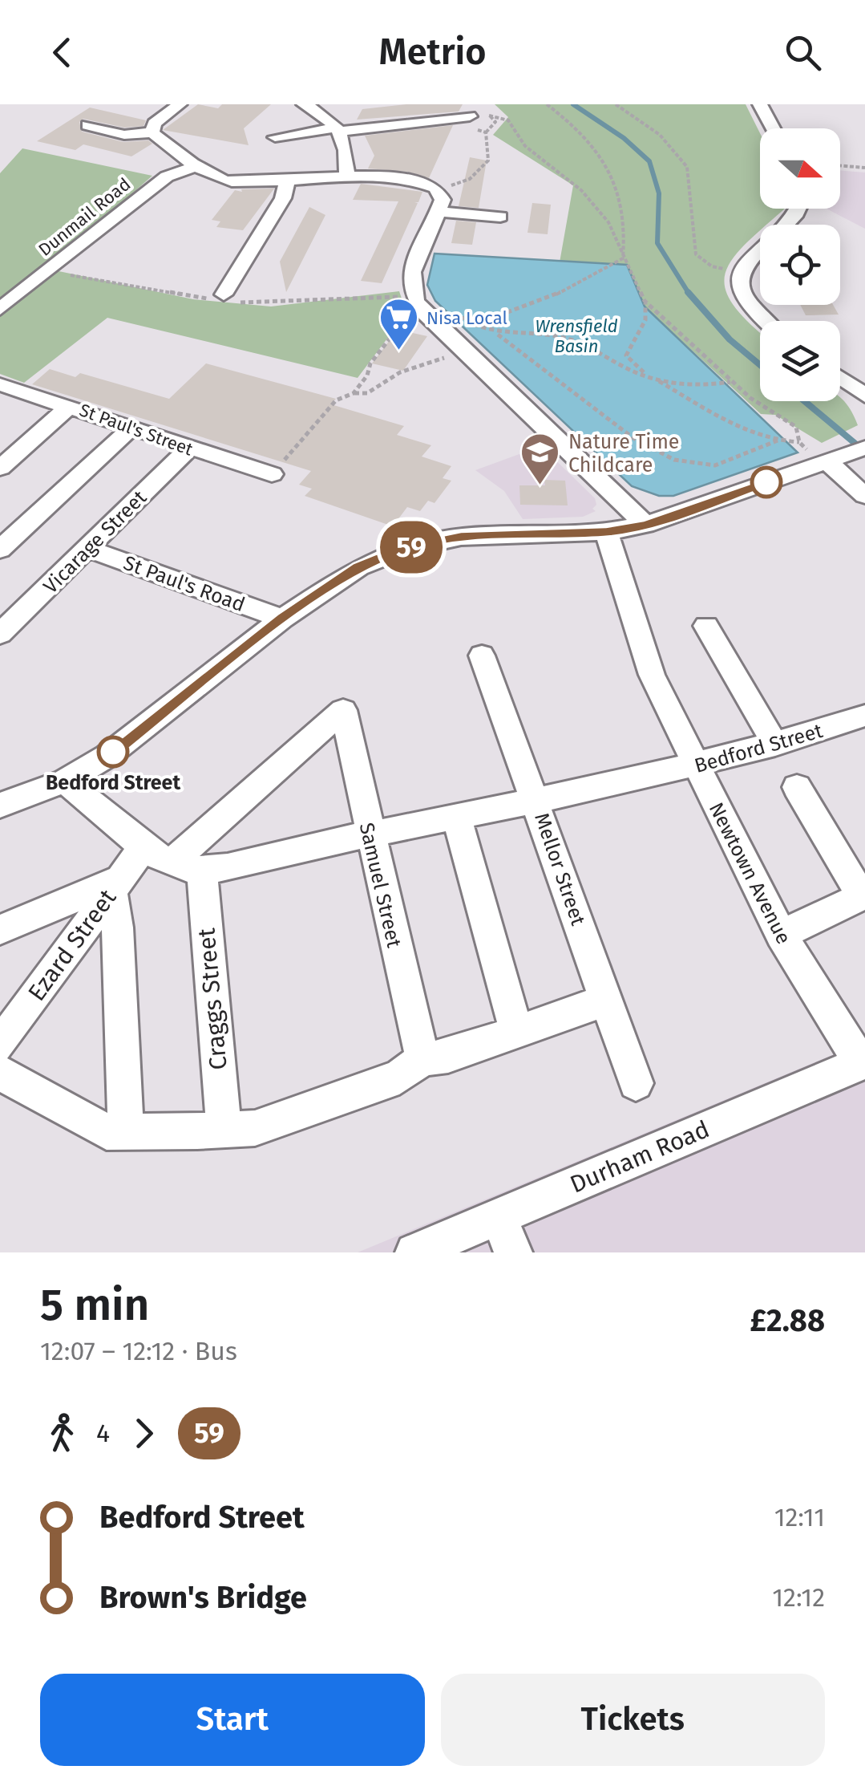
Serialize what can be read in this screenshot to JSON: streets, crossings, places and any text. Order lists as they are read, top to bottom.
{
  "streets": {
    "street": [
      "Dunmail Road",
      "St Paul's Street",
      "Vicarage Street",
      "St Paul's Road",
      "Bedford Street",
      "Mellor Street",
      "Newtown Avenue",
      "Samuel Street",
      "Ezard Street",
      "Craggs Street",
      "Durham Road"
    ]
  },
  "crossings": [
    ["St Paul's Street", "Vicarage Street"],
    ["Vicarage Street", "St Paul's Road"],
    ["Bedford Street", "Mellor Street"],
    ["Bedford Street", "Newtown Avenue"],
    ["Bedford Street", "Samuel Street"],
    ["Bedford Street", "Craggs Street"],
    ["Newtown Avenue", "Durham Road"],
    ["Samuel Street", "Craggs Street"]
  ],
  "water": ["Wrensfield Basin"],
  "places": {
    "supermarket": ["Nisa Local"],
    "school or university": ["Nature Time Childcare"],
    "other": ["Bedford Street"]
  },
  "lines": ["bus line 59"],
  "north": "right",
  "page": {
    "header": "Metrio",
    "on_map": "59",
    "heading": ["5 min", "12:07 – 12:12 · Bus", "£2.88"],
    "legs": ["4", "59"],
    "list": [
      {
        "name": "Bedford Street",
        "value": "12:11"
      },
      {
        "name": "Brown's Bridge",
        "value": "12:12"
      }
    ],
    "buttons": ["Start", "Tickets"]
  }
}
